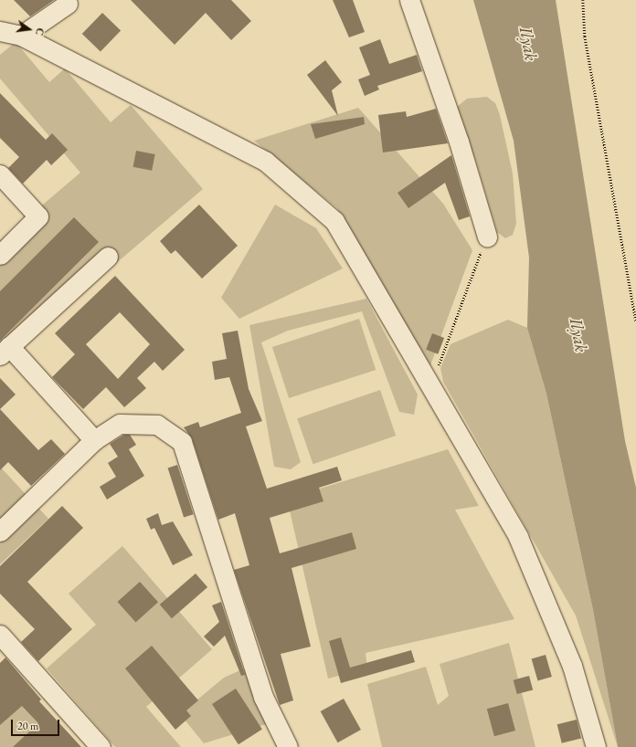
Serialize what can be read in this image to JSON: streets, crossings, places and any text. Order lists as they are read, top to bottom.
{
  "water": ["Ilyak"],
  "scale_bar": "20 m",
  "north": "right"
}
